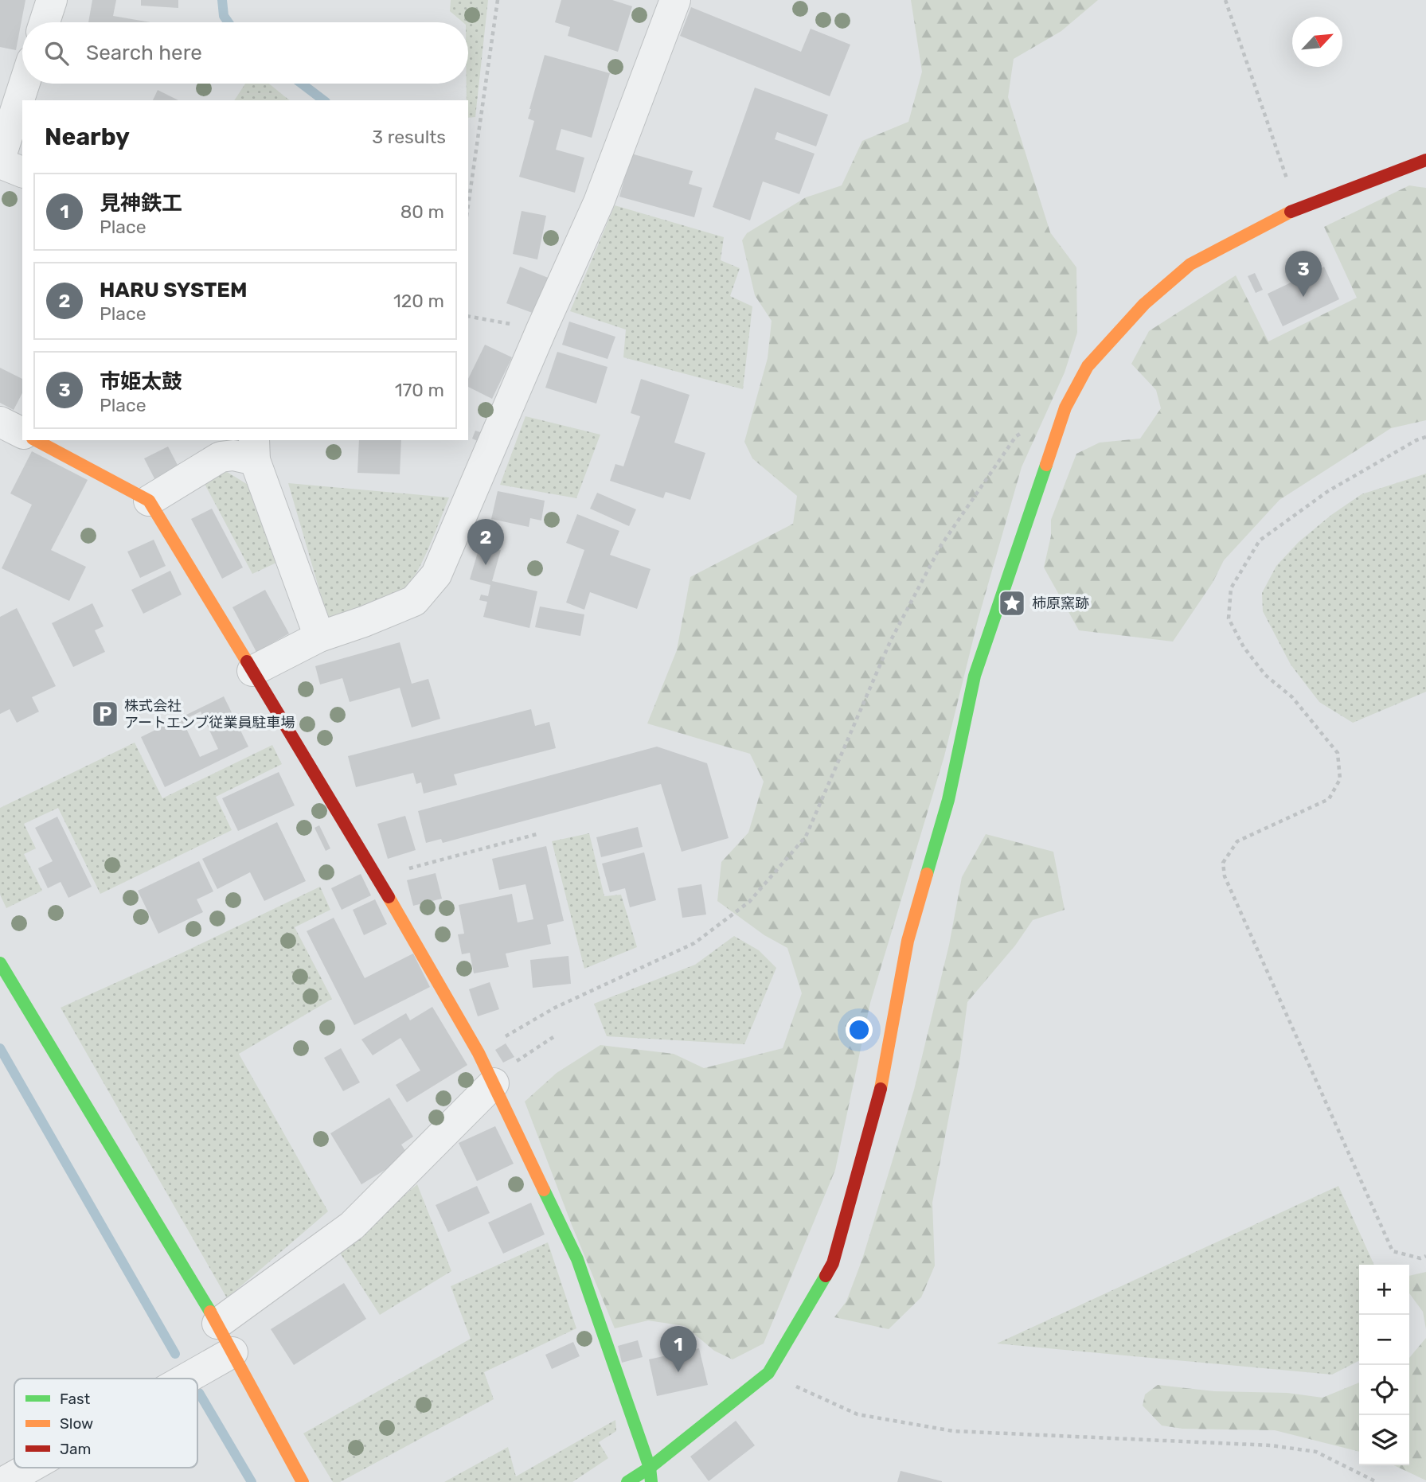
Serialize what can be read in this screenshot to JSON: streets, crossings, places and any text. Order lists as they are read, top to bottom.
{
  "places": {
    "place": ["柿原窯跡"],
    "parking": ["株式会社 アートエンブ従業員駐車場"]
  },
  "legend": ["Fast", "Slow", "Jam"],
  "north": "top right",
  "page": {
    "search": "Search here",
    "heading": ["Nearby", "3 results"],
    "list": [
      {
        "mark": "1",
        "name": "見神鉄工",
        "note": "Place",
        "value": "80 m"
      },
      {
        "mark": "2",
        "name": "HARU SYSTEM",
        "note": "Place",
        "value": "120 m"
      },
      {
        "mark": "3",
        "name": "市姫太鼓",
        "note": "Place",
        "value": "170 m"
      }
    ],
    "pins": ["3", "2", "1"],
    "map_buttons": ["+", "−"]
  }
}
